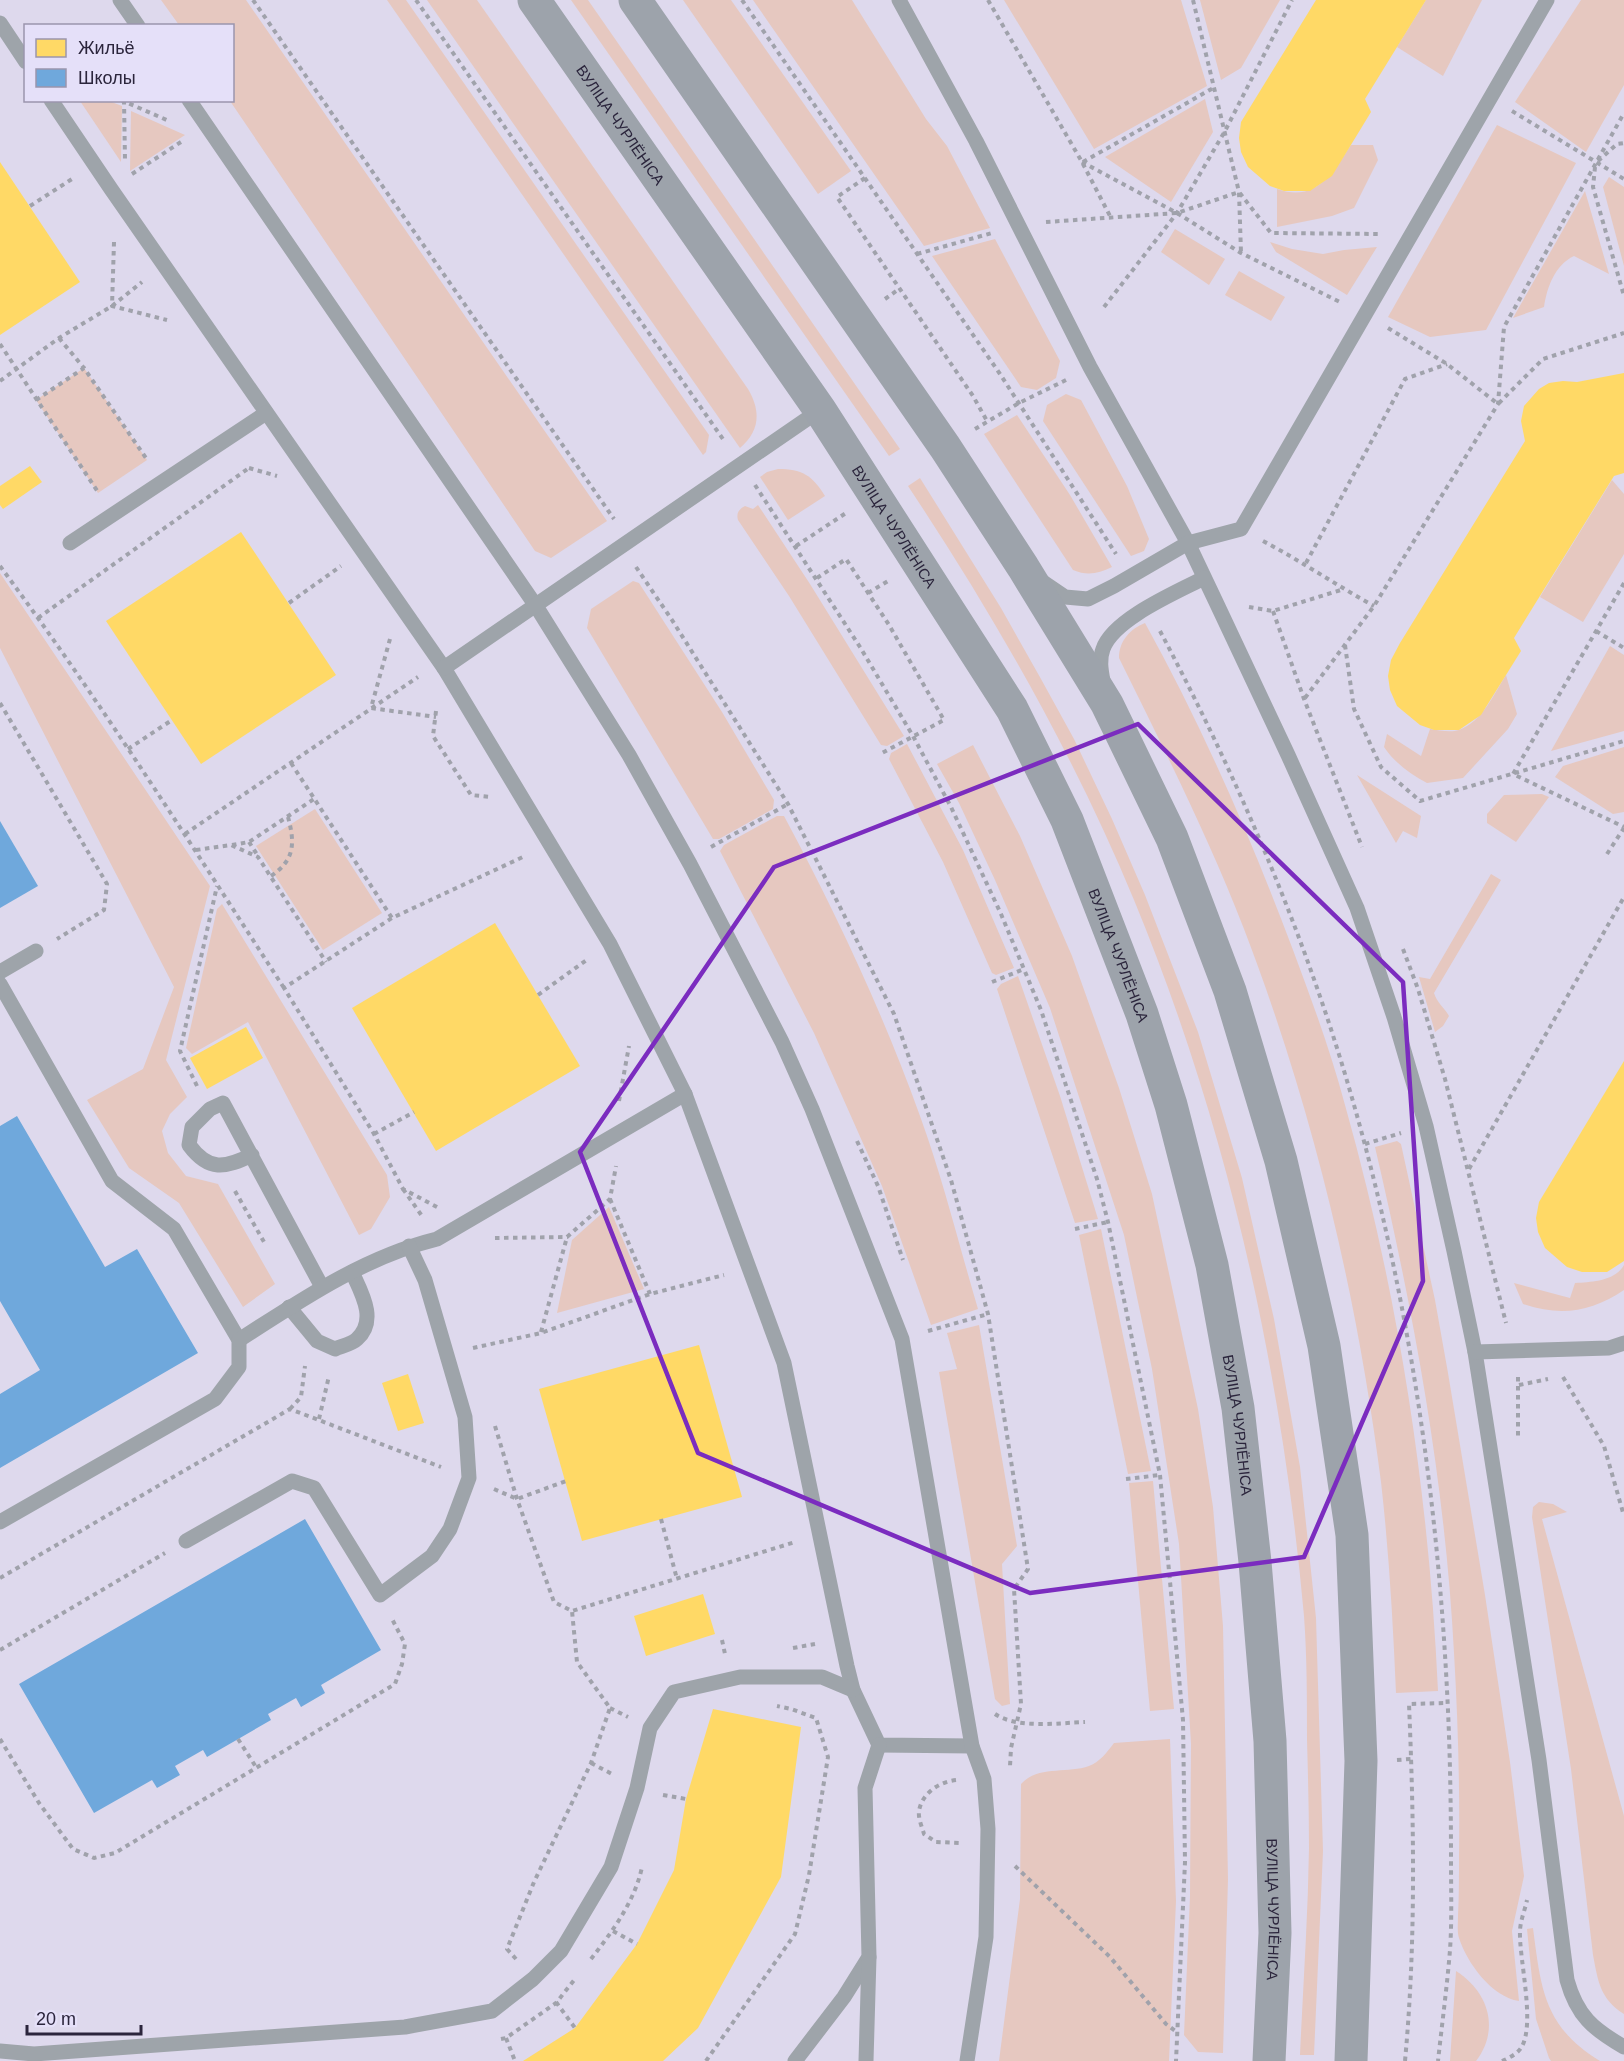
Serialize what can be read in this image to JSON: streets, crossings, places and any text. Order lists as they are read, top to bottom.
{
  "streets": {
    "main road": ["ВУЛІЦА ЧУРЛЁНІСА"]
  },
  "legend": ["Жильё", "Школы"],
  "scale_bar": "20 m"
}
